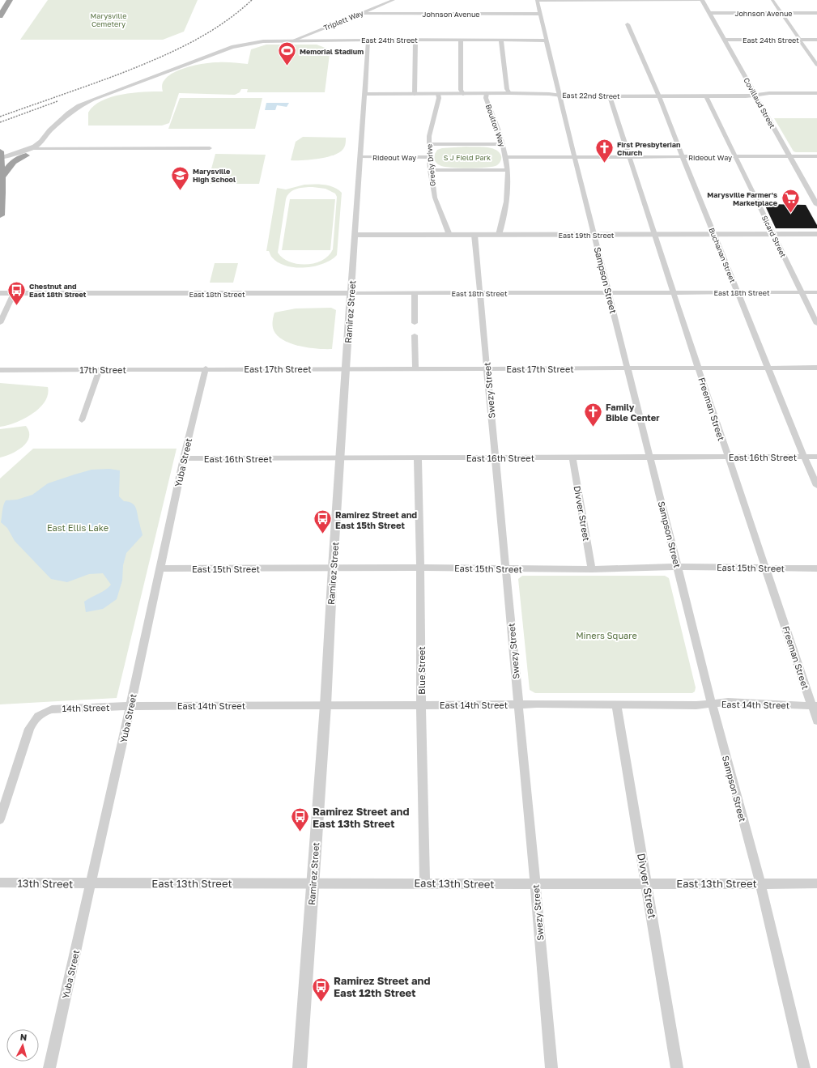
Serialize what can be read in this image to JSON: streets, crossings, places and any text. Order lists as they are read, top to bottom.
{
  "streets": {
    "street": [
      "Johnson Avenue",
      "Triplett Way",
      "East 24th Street",
      "East 22nd Street",
      "Covillaud Street",
      "Boulton Way",
      "Rideout Way",
      "Greely Drive",
      "East 19th Street",
      "Sicard Street",
      "Buchanan Street",
      "Sampson Street",
      "East 18th Street",
      "Ramirez Street",
      "East 17th Street",
      "17th Street",
      "Swezy Street",
      "Freeman Street",
      "East 16th Street",
      "Yuba Street",
      "Divver Street",
      "East 15th Street",
      "Blue Street",
      "East 14th Street",
      "14th Street",
      "13th Street",
      "East 13th Street"
    ]
  },
  "crossings": [
    ["Johnson Avenue", "Triplett Way"],
    ["Johnson Avenue", "Covillaud Street"],
    ["Johnson Avenue", "Sampson Street"],
    ["Triplett Way", "East 24th Street"],
    ["East 24th Street", "Covillaud Street"],
    ["East 24th Street", "Sampson Street"],
    ["East 24th Street", "Ramirez Street"],
    ["East 22nd Street", "Covillaud Street"],
    ["East 22nd Street", "Boulton Way"],
    ["East 22nd Street", "Greely Drive"],
    ["East 22nd Street", "Sicard Street"],
    ["East 22nd Street", "Buchanan Street"],
    ["East 22nd Street", "Sampson Street"],
    ["East 22nd Street", "Ramirez Street"],
    ["East 22nd Street", "Freeman Street"],
    ["Covillaud Street", "Rideout Way"],
    ["Boulton Way", "Rideout Way"],
    ["Boulton Way", "East 19th Street"],
    ["Rideout Way", "Greely Drive"],
    ["Rideout Way", "Sicard Street"],
    ["Rideout Way", "Buchanan Street"],
    ["Rideout Way", "Sampson Street"],
    ["Rideout Way", "Ramirez Street"],
    ["Rideout Way", "Freeman Street"],
    ["Greely Drive", "East 19th Street"],
    ["East 19th Street", "Sicard Street"],
    ["East 19th Street", "Buchanan Street"],
    ["East 19th Street", "Sampson Street"],
    ["East 19th Street", "Ramirez Street"],
    ["East 19th Street", "Swezy Street"],
    ["East 19th Street", "Freeman Street"],
    ["Sicard Street", "East 18th Street"],
    ["Buchanan Street", "East 18th Street"],
    ["Buchanan Street", "East 17th Street"],
    ["Buchanan Street", "East 16th Street"],
    ["Sampson Street", "East 18th Street"],
    ["Sampson Street", "East 17th Street"],
    ["Sampson Street", "East 16th Street"],
    ["Sampson Street", "East 15th Street"],
    ["Sampson Street", "East 14th Street"],
    ["Sampson Street", "East 13th Street"],
    ["East 18th Street", "Ramirez Street"],
    ["East 18th Street", "Swezy Street"],
    ["East 18th Street", "Freeman Street"],
    ["Ramirez Street", "East 17th Street"],
    ["Ramirez Street", "East 16th Street"],
    ["Ramirez Street", "East 15th Street"],
    ["Ramirez Street", "East 14th Street"],
    ["Ramirez Street", "East 13th Street"],
    ["East 17th Street", "17th Street"],
    ["East 17th Street", "Swezy Street"],
    ["East 17th Street", "Freeman Street"],
    ["East 17th Street", "Yuba Street"],
    ["17th Street", "Yuba Street"],
    ["Swezy Street", "East 16th Street"],
    ["Swezy Street", "East 15th Street"],
    ["Swezy Street", "East 14th Street"],
    ["Swezy Street", "East 13th Street"],
    ["Freeman Street", "East 16th Street"],
    ["Freeman Street", "East 15th Street"],
    ["Freeman Street", "East 14th Street"],
    ["East 16th Street", "Yuba Street"],
    ["East 16th Street", "Divver Street"],
    ["East 16th Street", "Blue Street"],
    ["Yuba Street", "East 15th Street"],
    ["Yuba Street", "East 14th Street"],
    ["Yuba Street", "14th Street"],
    ["Yuba Street", "13th Street"],
    ["Yuba Street", "East 13th Street"],
    ["Divver Street", "East 15th Street"],
    ["Divver Street", "East 14th Street"],
    ["Divver Street", "East 13th Street"],
    ["East 15th Street", "Blue Street"],
    ["Blue Street", "East 14th Street"],
    ["Blue Street", "East 13th Street"],
    ["East 14th Street", "14th Street"],
    ["13th Street", "East 13th Street"]
  ],
  "parks": [
    "Marysville Cemetery",
    "S J Field Park",
    "East Ellis Lake",
    "Miners Square"
  ],
  "places": {
    "sports": ["Memorial Stadium"],
    "church": ["First Presbyterian Church", "Family Bible Center"],
    "school or university": ["Marysville High School"],
    "supermarket": ["Marysville Farmer's Marketplace"],
    "bus stop": [
      "Chestnut and East 18th Street",
      "Ramirez Street and East 15th Street",
      "Ramirez Street and East 13th Street",
      "Ramirez Street and East 12th Street"
    ]
  },
  "north": "top"
}
